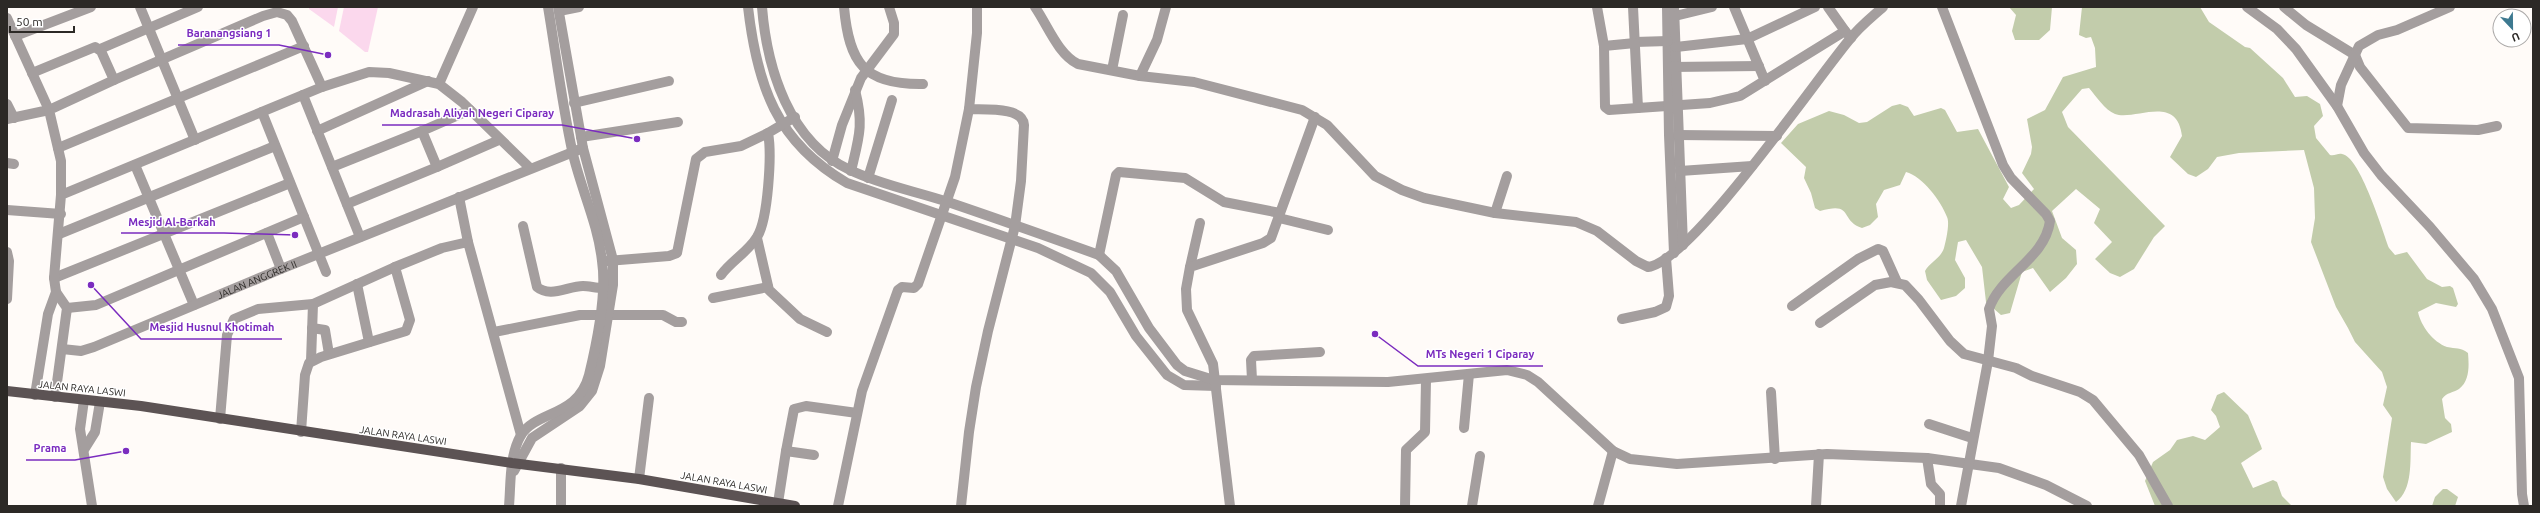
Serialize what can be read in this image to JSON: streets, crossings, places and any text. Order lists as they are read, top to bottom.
{
  "streets": {
    "main road": ["JALAN RAYA LASWI"],
    "street": ["JALAN ANGGREK II"]
  },
  "places": [
    "Baranangsiang 1",
    "Madrasah Aliyah Negeri Ciparay",
    "Mesjid Al-Barkah",
    "Mesjid Husnul Khotimah",
    "MTs Negeri 1 Ciparay",
    "Prama"
  ],
  "scale_bar": "50 m",
  "north": "bottom"
}
